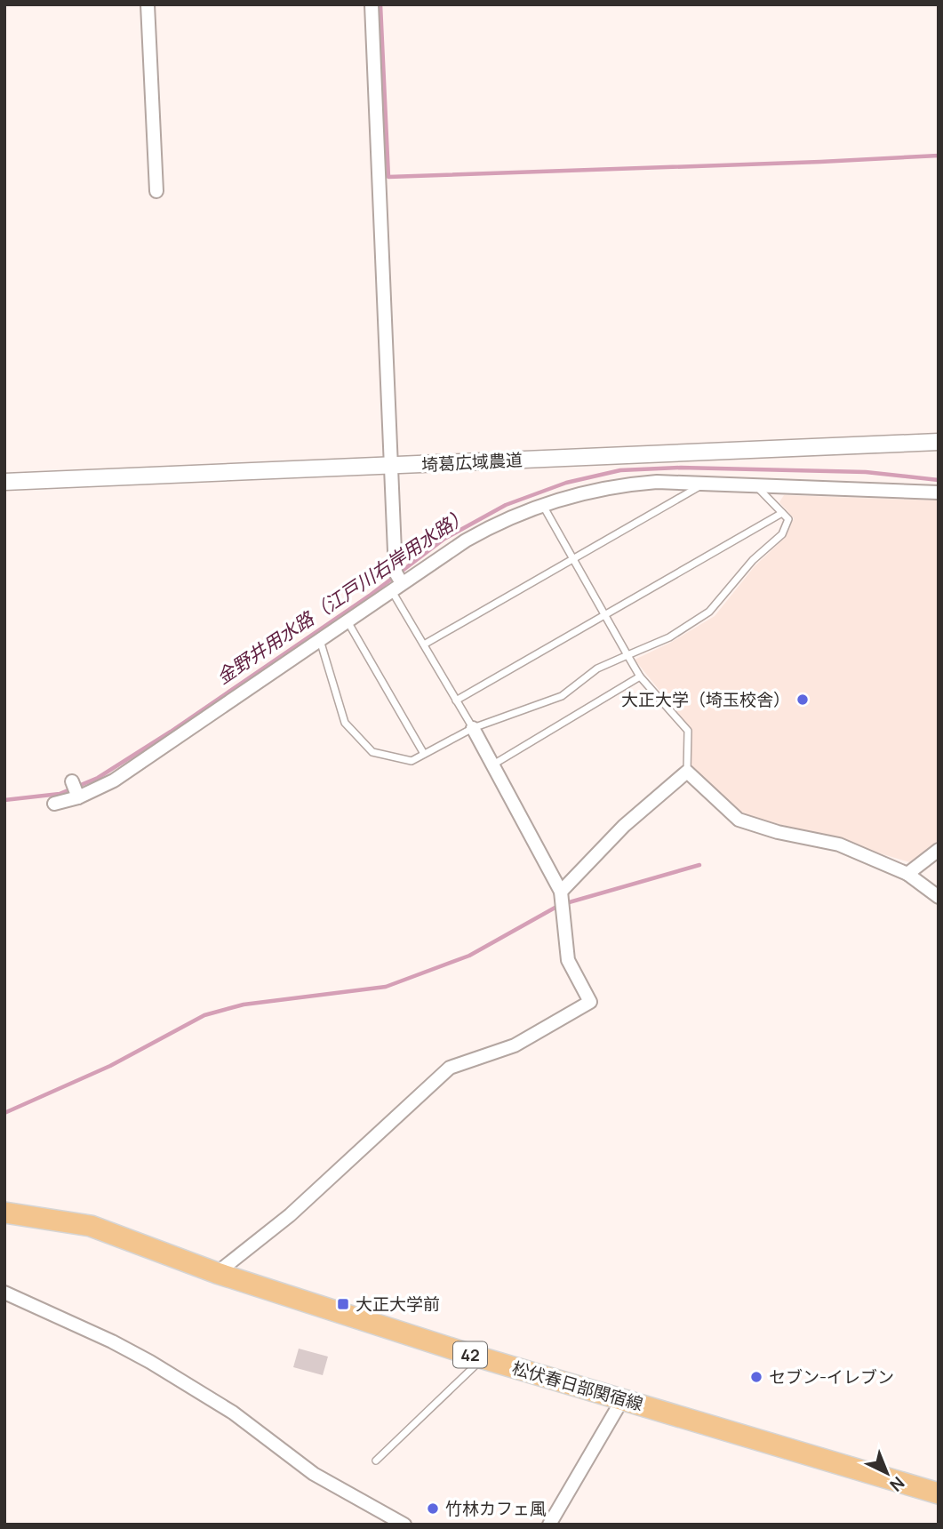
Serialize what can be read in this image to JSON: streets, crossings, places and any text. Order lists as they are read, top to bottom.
{
  "streets": {
    "main road": ["42", "松伏春日部関宿線"],
    "street": ["埼葛広域農道"]
  },
  "water": ["金野井用水路（江戸川右岸用水路）"],
  "places": {
    "other": ["大正大学（埼玉校舎）", "セブン-イレブン", "竹林カフェ風"],
    "transit": ["大正大学前"]
  },
  "north": "bottom right"
}
